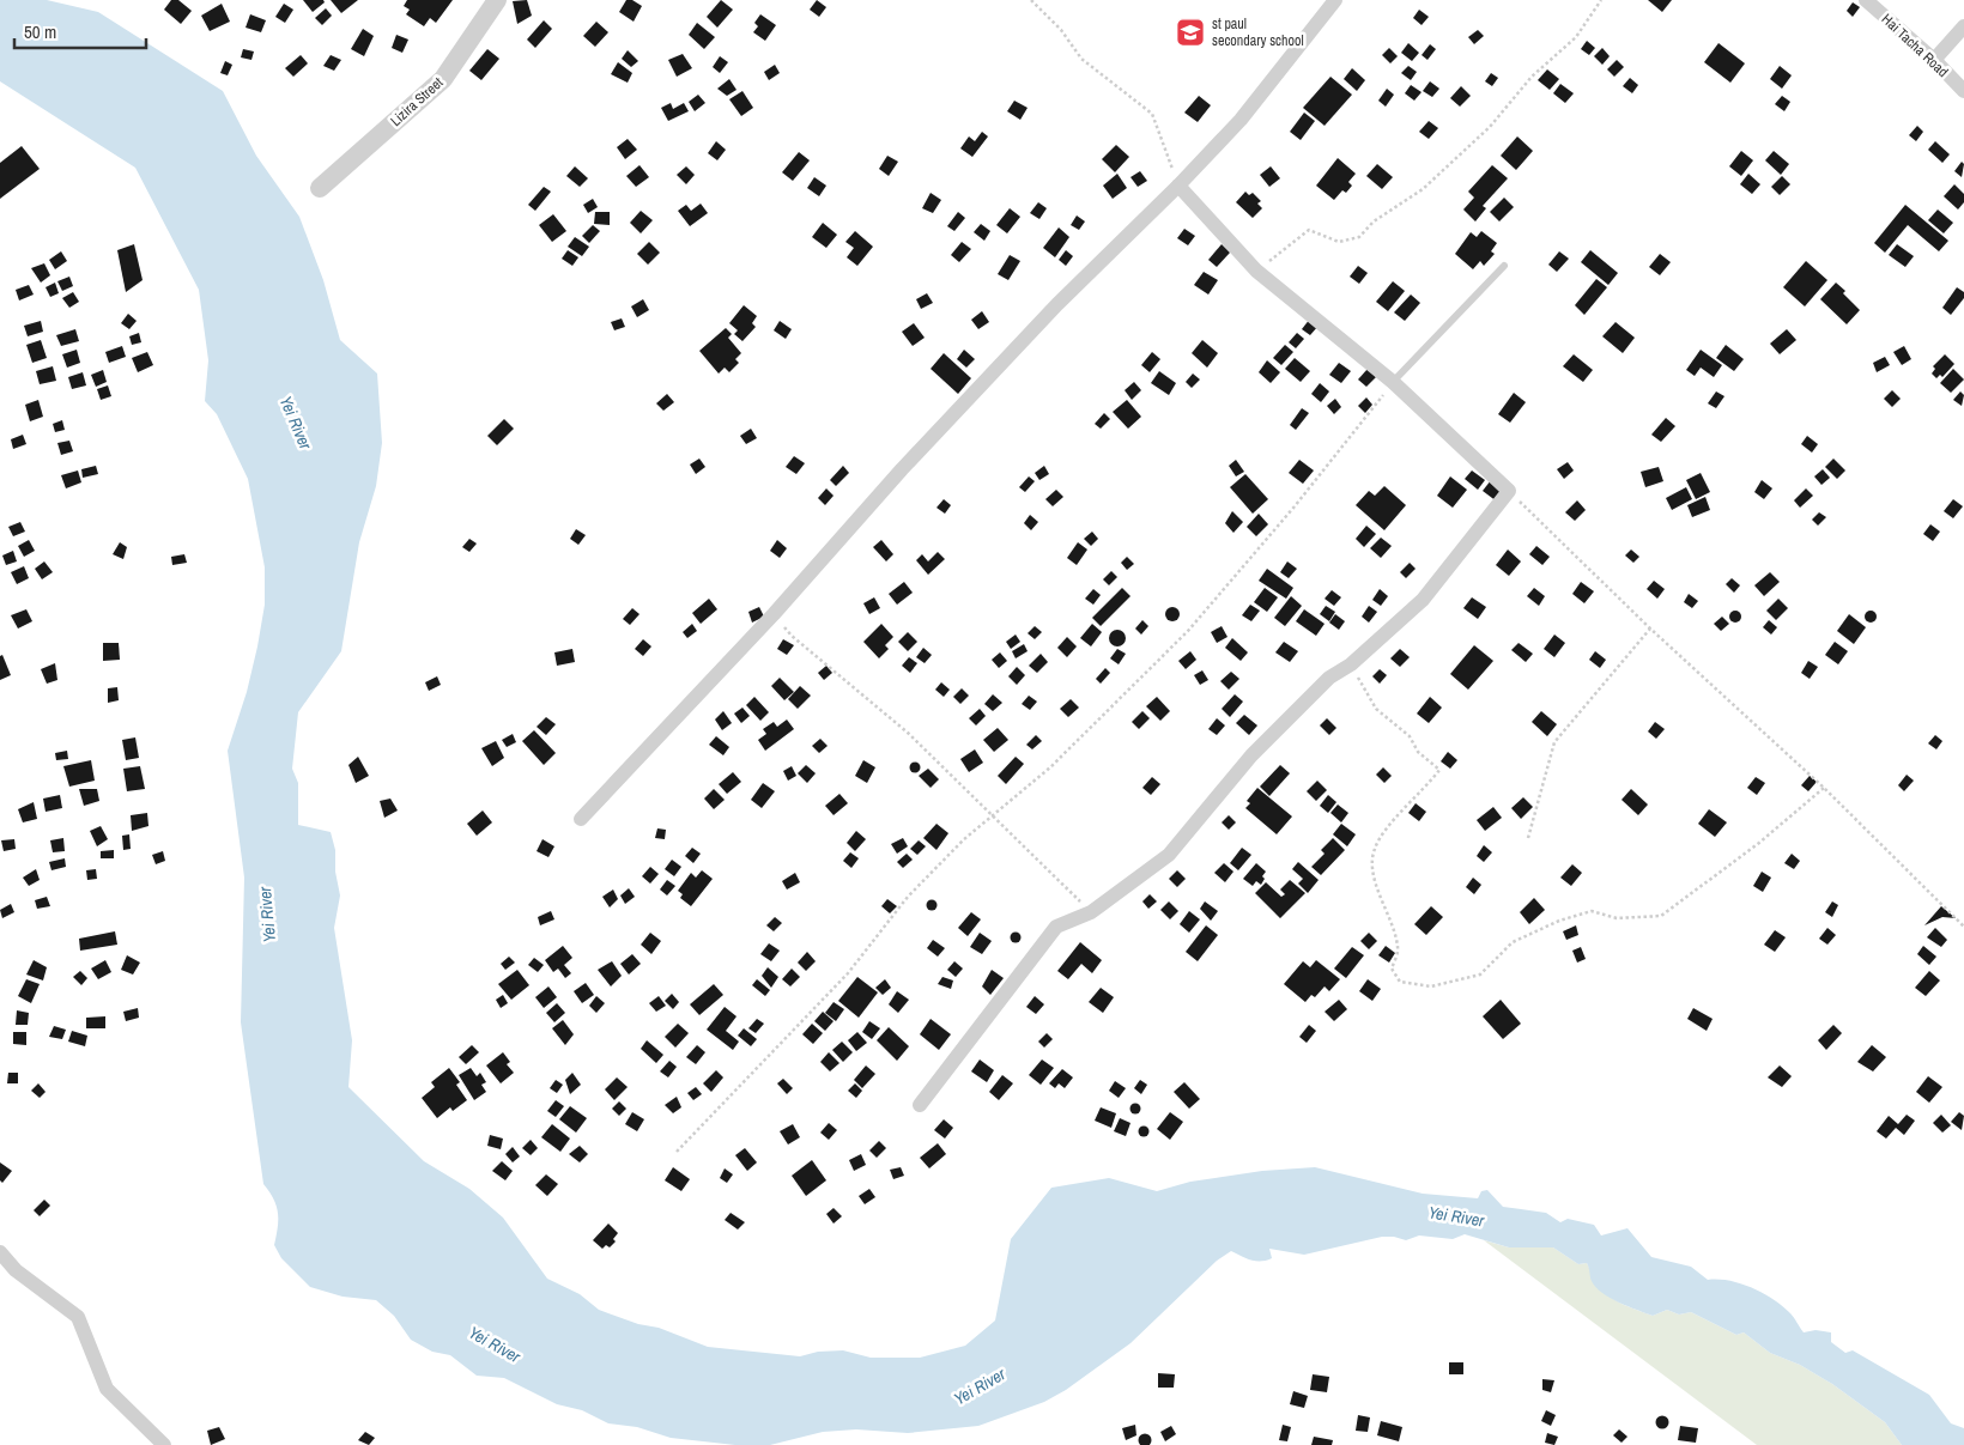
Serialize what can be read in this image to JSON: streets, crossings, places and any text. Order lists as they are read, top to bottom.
{
  "streets": {
    "street": ["Hai Tacha Road", "Lizira Street"]
  },
  "water": ["Yei River"],
  "places": {
    "school or university": ["st paul secondary school"]
  },
  "scale_bar": "50 m"
}
